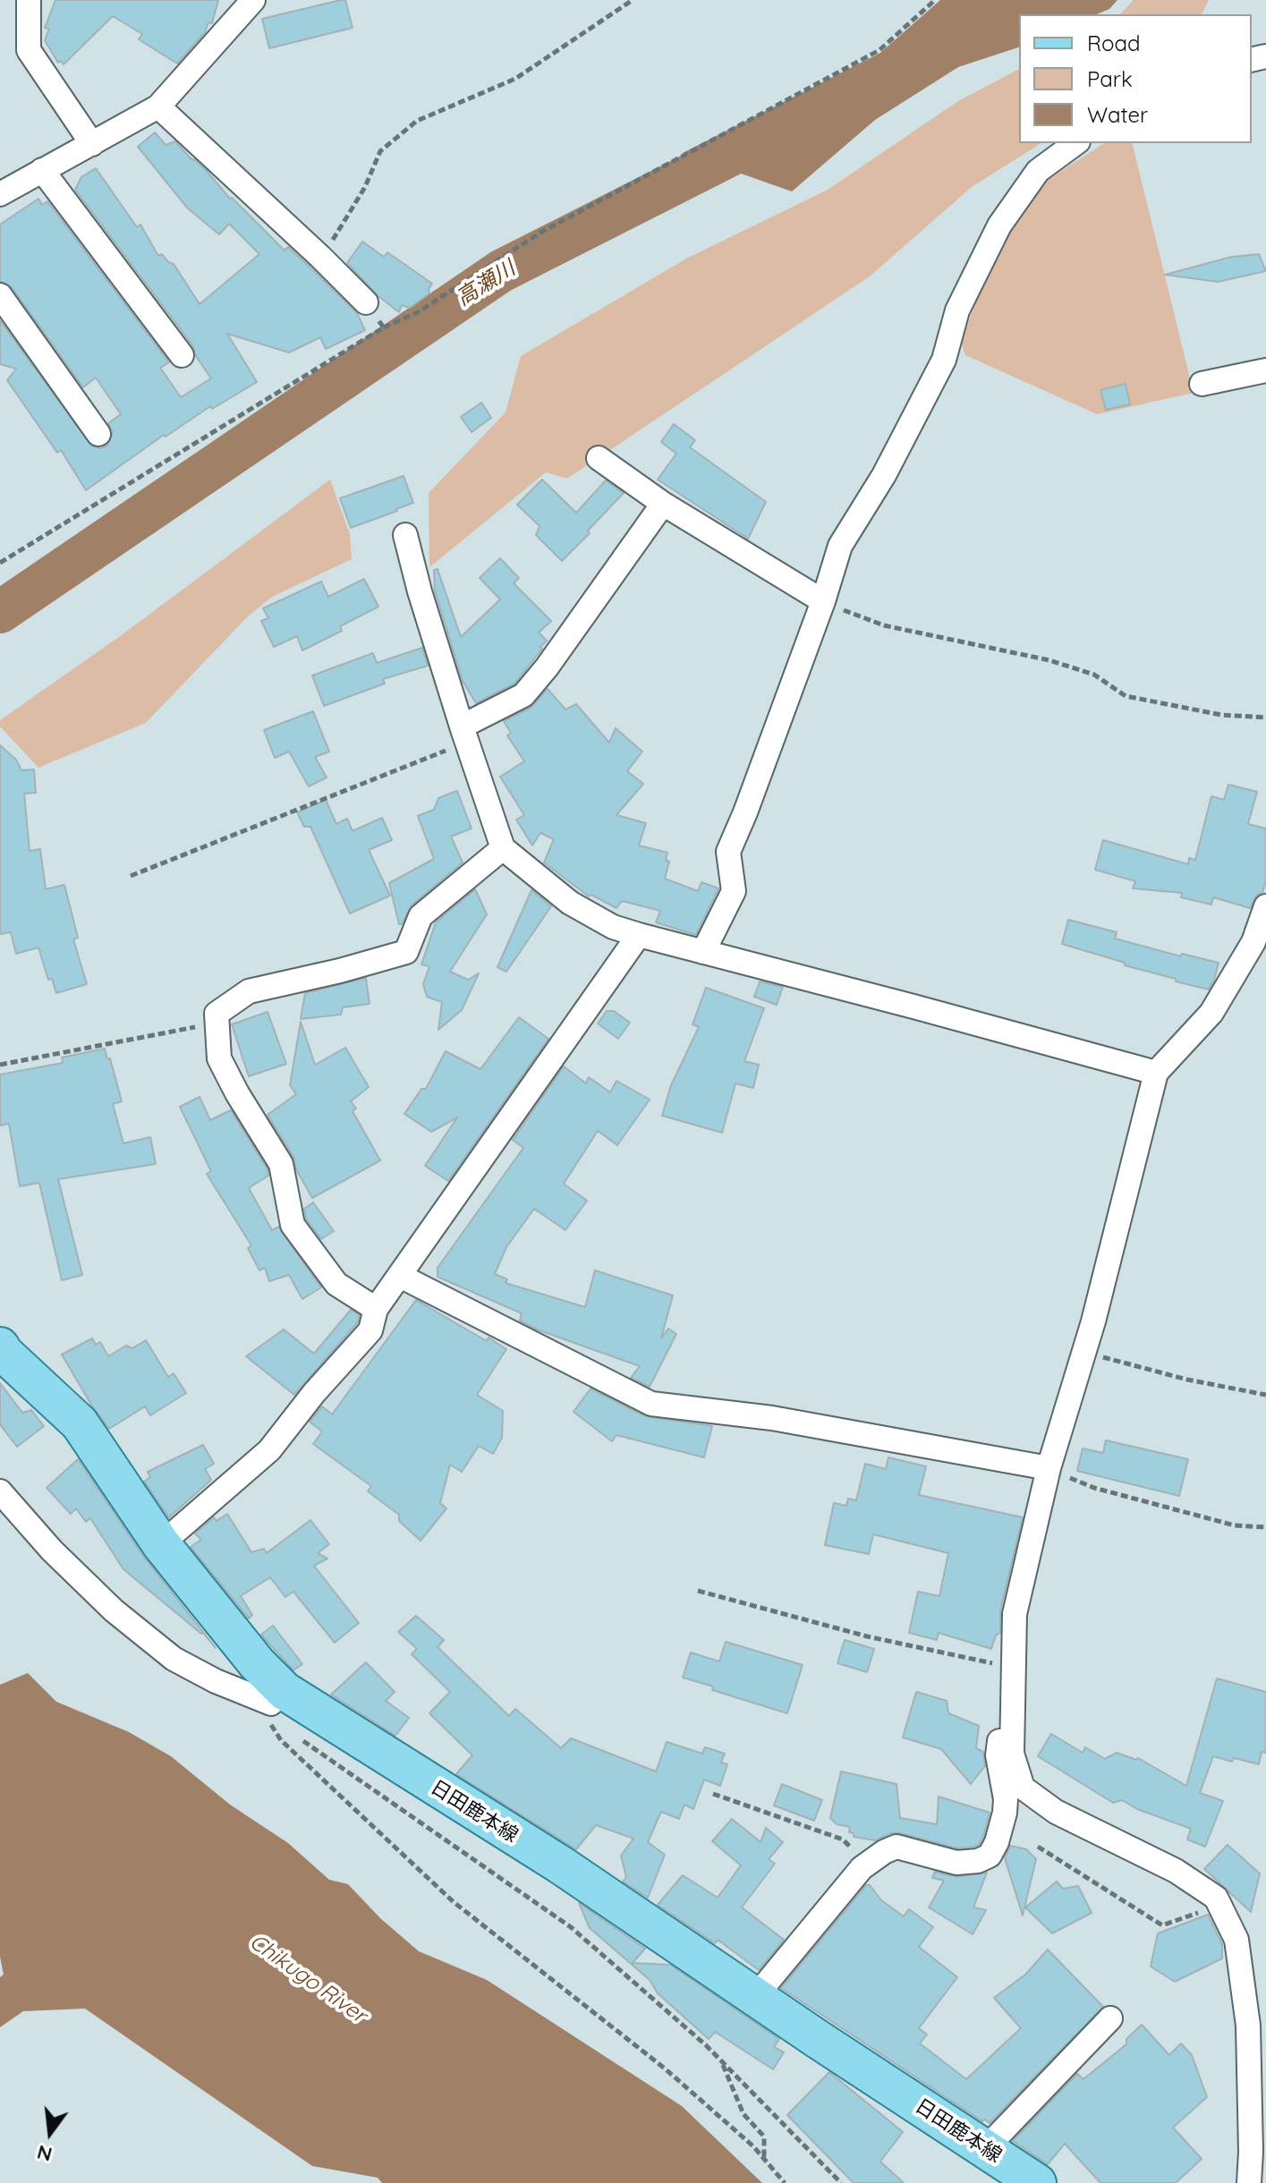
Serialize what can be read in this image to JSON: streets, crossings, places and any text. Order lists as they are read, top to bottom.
{
  "streets": {
    "main road": ["日田鹿本線"]
  },
  "water": ["高瀬川", "Chikugo River"],
  "legend": ["Road", "Park", "Water"],
  "north": "bottom"
}
